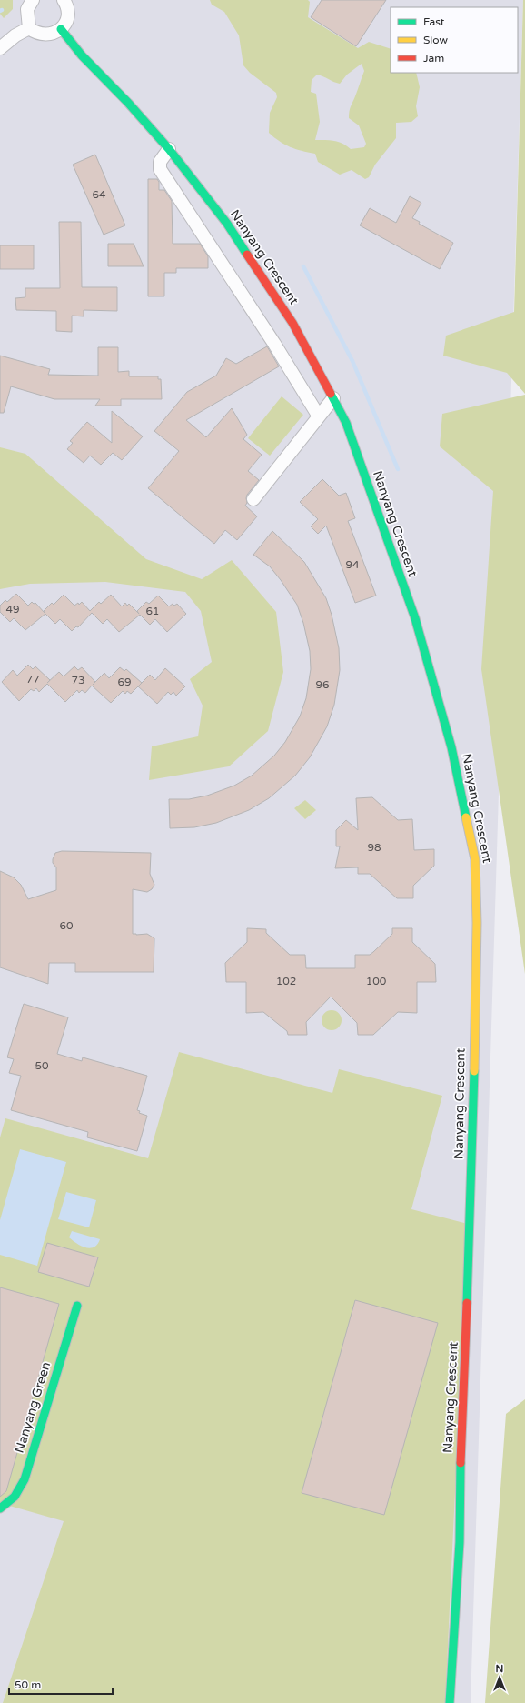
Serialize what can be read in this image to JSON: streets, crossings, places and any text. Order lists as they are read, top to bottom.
{
  "streets": {
    "street": ["Nanyang Crescent", "Nanyang Green"]
  },
  "house_numbers": [
    "64",
    "94",
    "49",
    "61",
    "77",
    "73",
    "69",
    "96",
    "98",
    "60",
    "102",
    "100",
    "50"
  ],
  "legend": ["Fast", "Slow", "Jam"],
  "scale_bar": "50 m",
  "north": "top"
}
